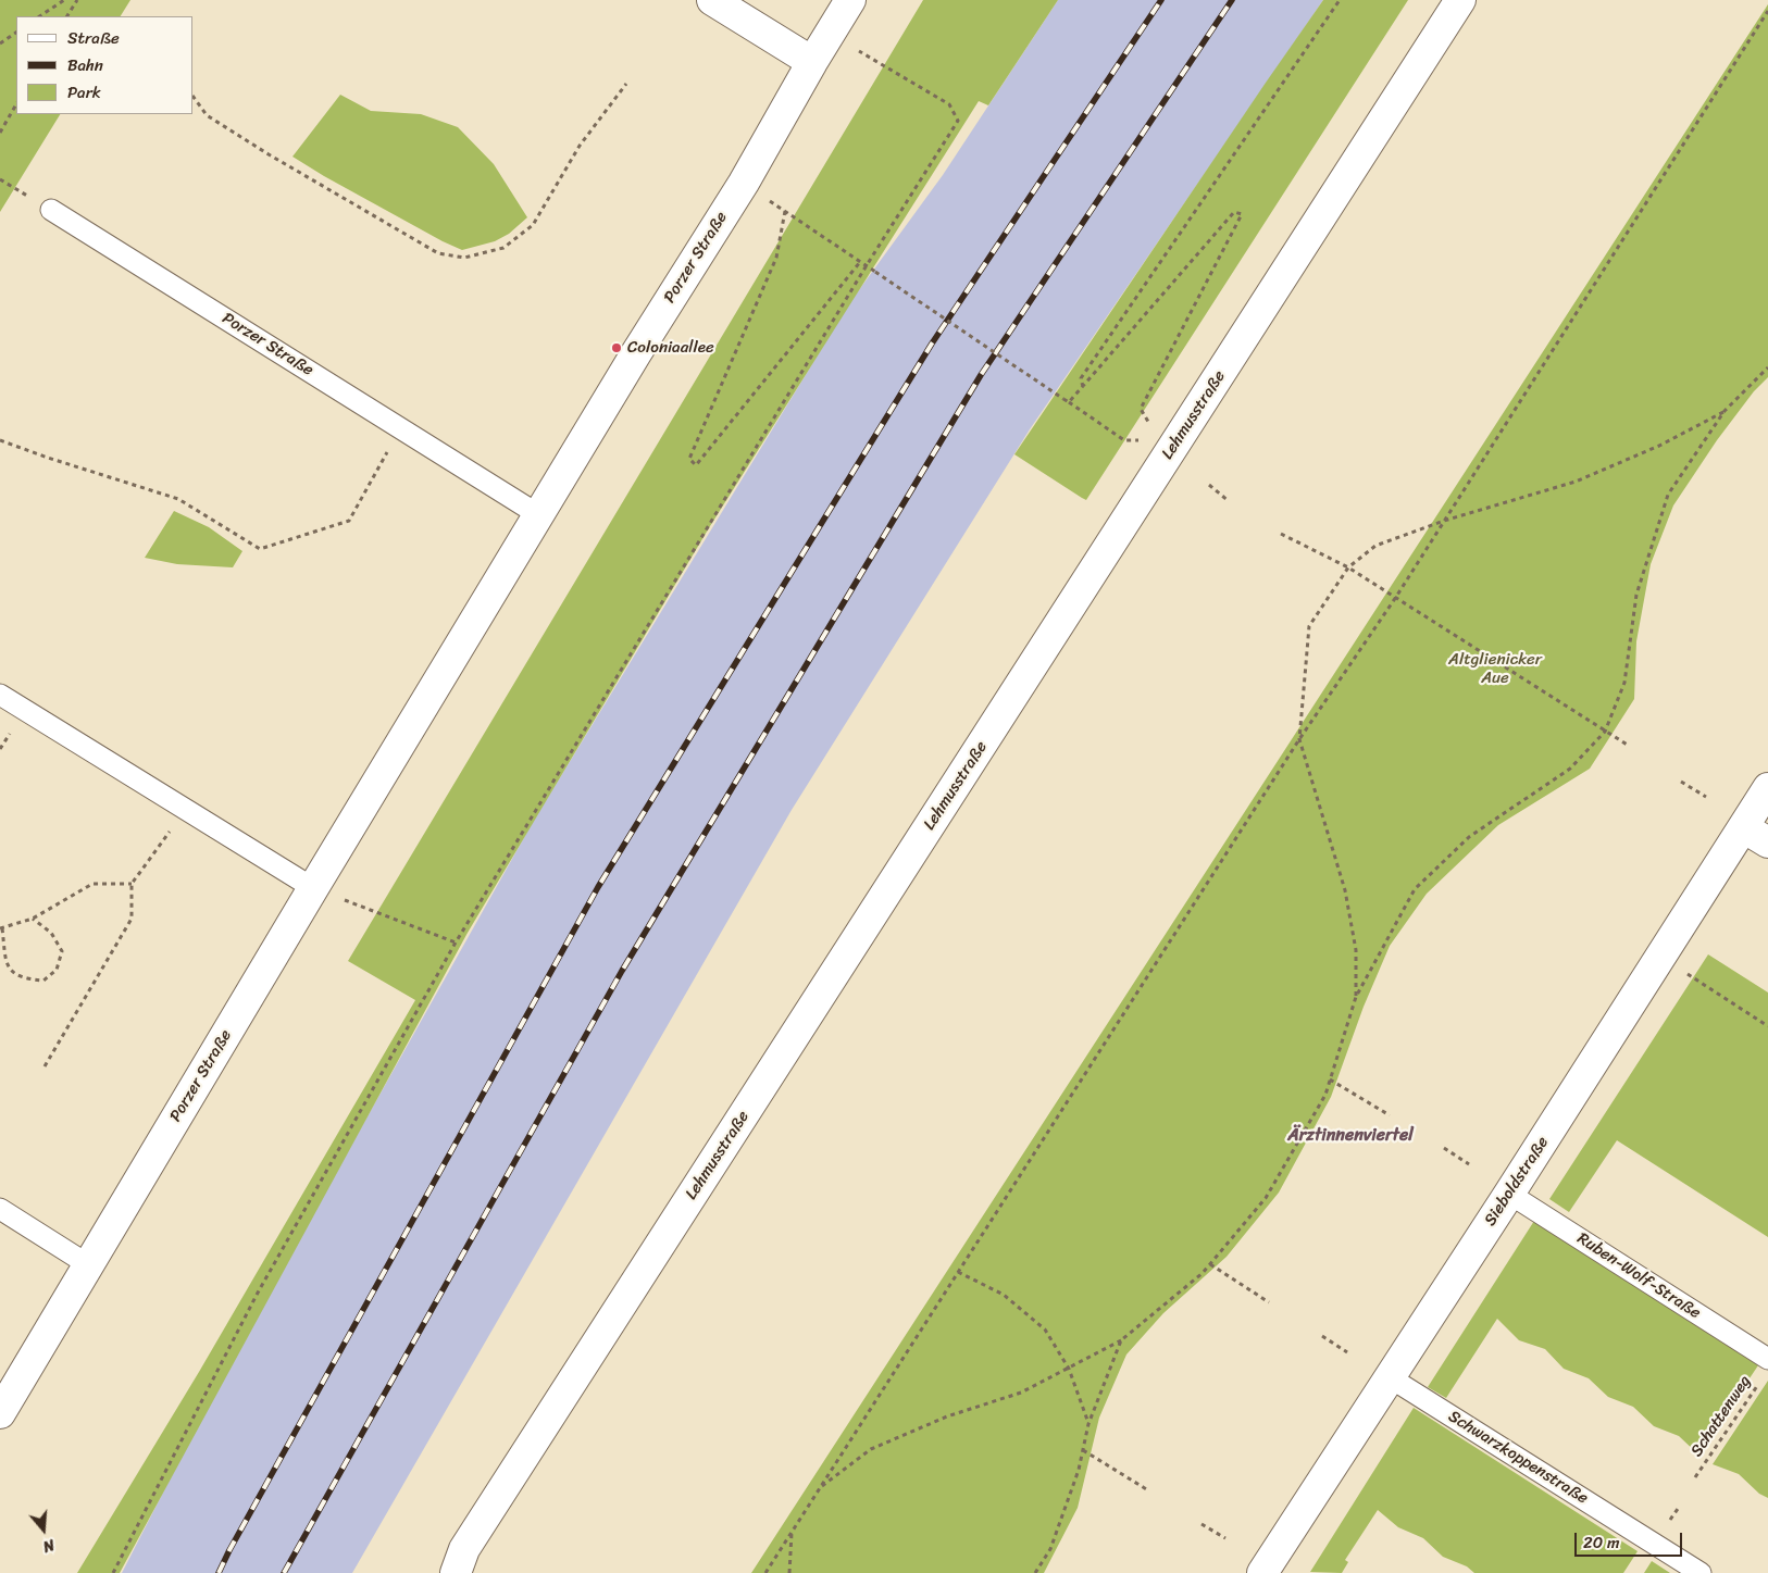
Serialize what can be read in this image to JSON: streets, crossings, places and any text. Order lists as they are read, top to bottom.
{
  "streets": {
    "street": ["Porzer Straße", "Lehmusstraße", "Sieboldstraße"],
    "lane": ["Ruben-Wolf-Straße", "Schwarzkoppenstraße"],
    "path": ["Schattenweg"]
  },
  "crossings": [
    ["Sieboldstraße", "Ruben-Wolf-Straße"],
    ["Sieboldstraße", "Schwarzkoppenstraße"],
    ["Ruben-Wolf-Straße", "Schattenweg"]
  ],
  "districts": ["Ärztinnenviertel"],
  "parks": ["Altglienicker Aue"],
  "places": ["Coloniaallee"],
  "legend": ["Straße", "Bahn", "Park"],
  "scale_bar": "20 m",
  "north": "bottom"
}
